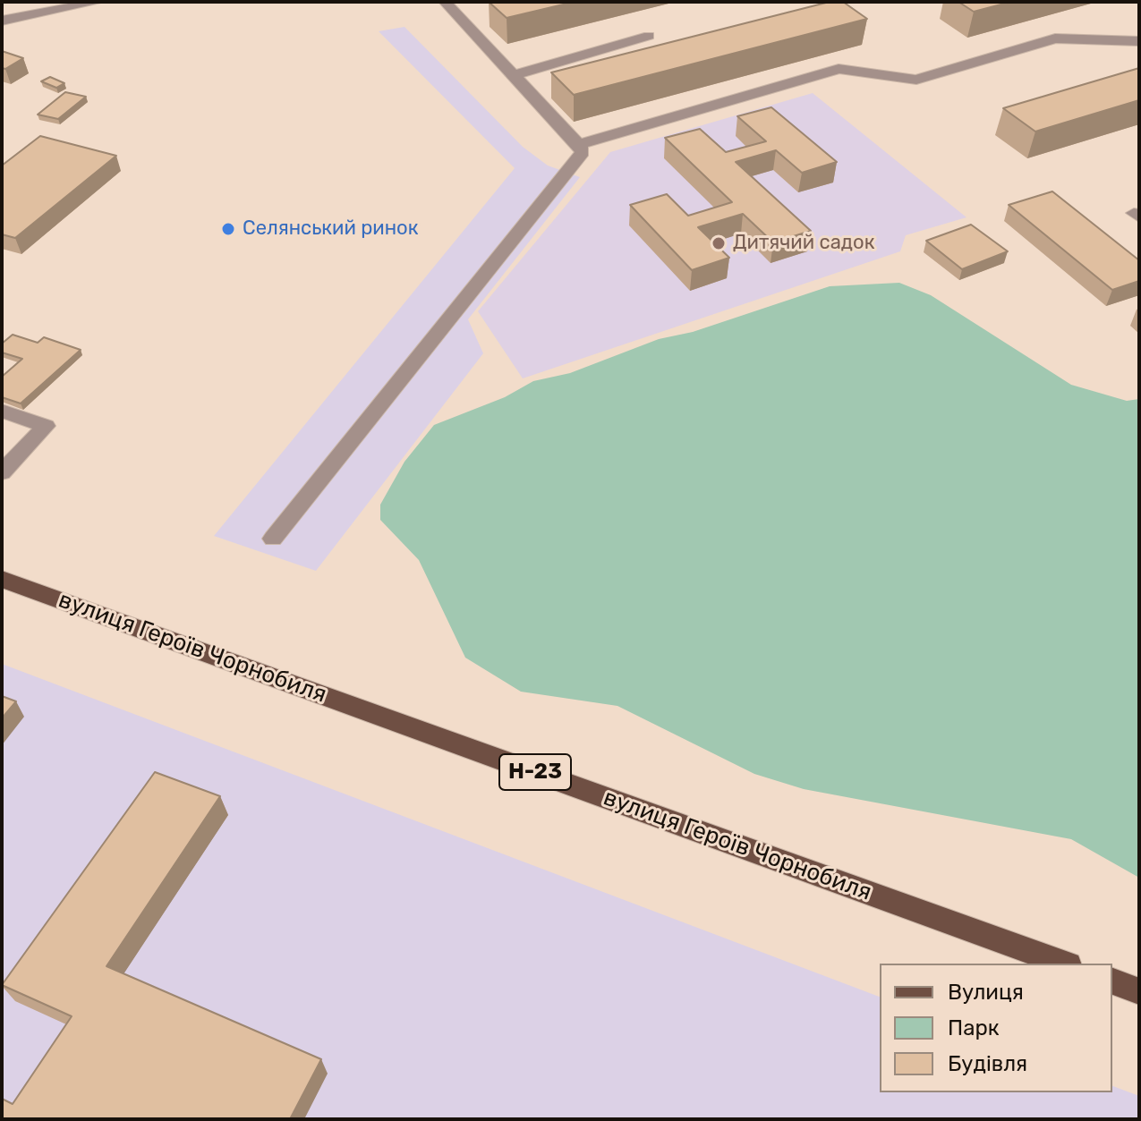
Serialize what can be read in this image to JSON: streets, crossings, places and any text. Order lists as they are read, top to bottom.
{
  "streets": {
    "main road": ["вулиця Героїв Чорнобиля", "Н-23"]
  },
  "places": ["Селянський ринок", "Дитячий садок"],
  "legend": ["Вулиця", "Парк", "Будівля"]
}
